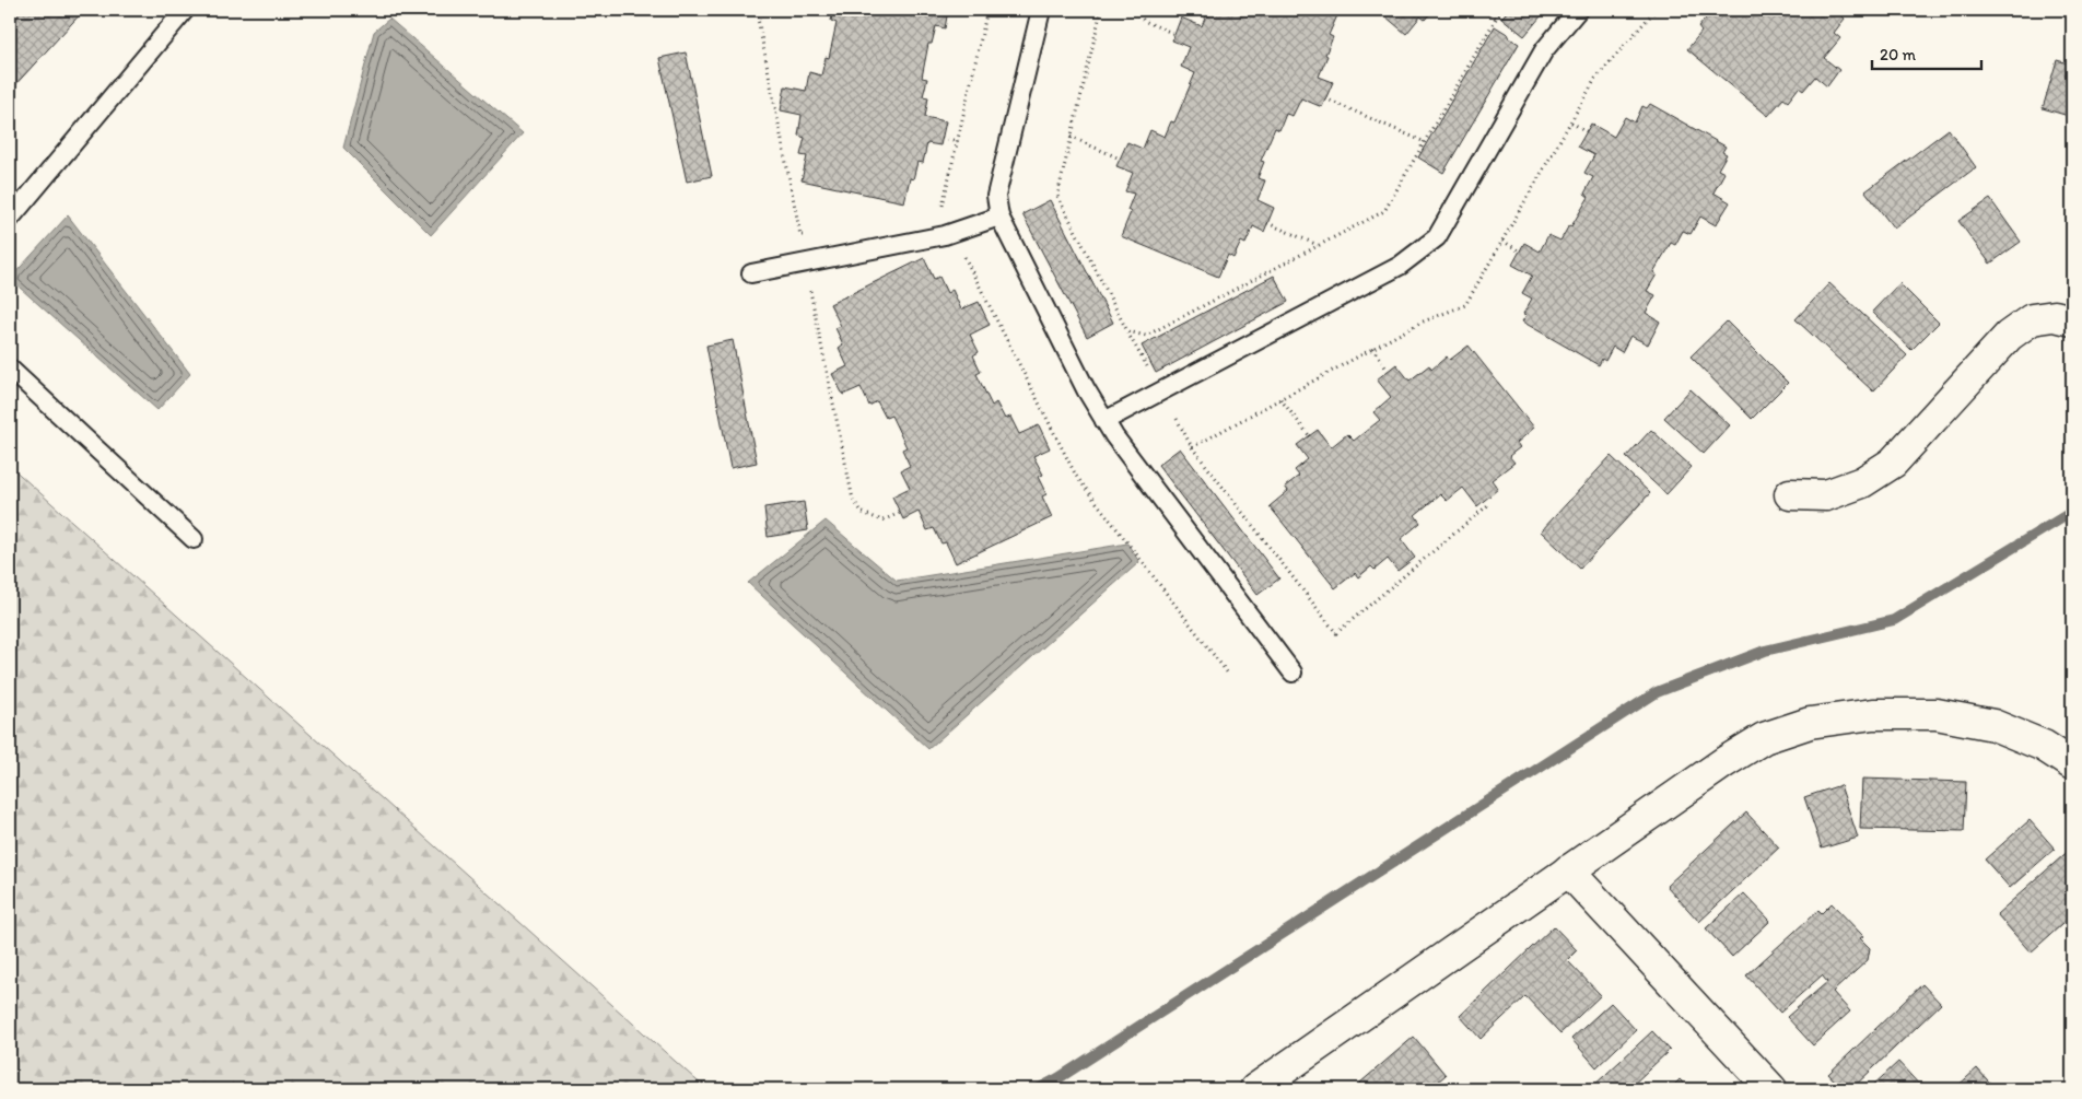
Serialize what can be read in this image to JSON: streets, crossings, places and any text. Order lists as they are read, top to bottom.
{
  "scale_bar": "20 m"
}
